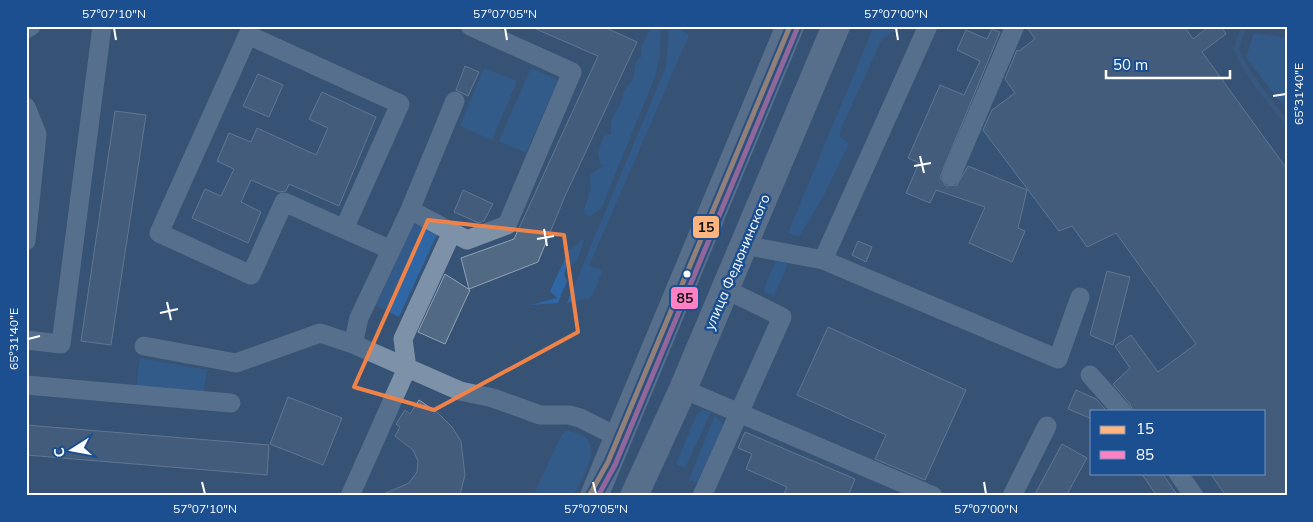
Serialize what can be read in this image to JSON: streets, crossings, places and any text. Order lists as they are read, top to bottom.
{
  "streets": {
    "highway": ["улица Федюнинского"]
  },
  "lines": ["transit line 15", "transit line 85"],
  "legend": ["15", "85"],
  "scale_bar": "50 m",
  "north": "left",
  "coordinates": [
    "57°07'10\"N",
    "57°07'05\"N",
    "57°07'00\"N",
    "65°31'40\"E"
  ]
}
